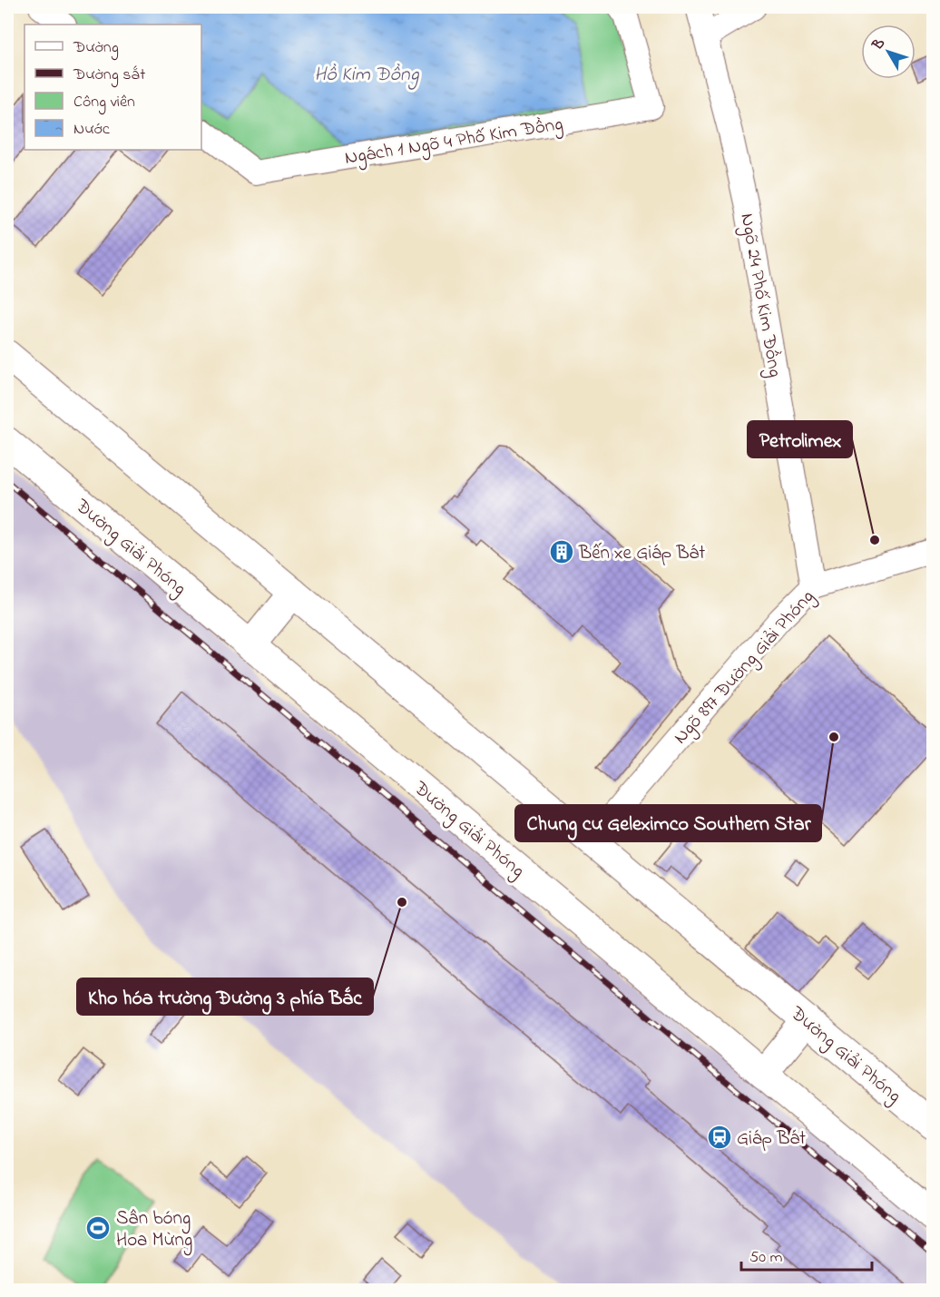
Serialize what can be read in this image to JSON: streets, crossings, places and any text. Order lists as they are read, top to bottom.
{
  "streets": {
    "main road": ["Đường Giải Phóng"],
    "street": ["Ngách 1 Ngõ 4 Phố Kim Đồng", "Ngõ 24 Phố Kim Đồng", "Ngõ 897 Đường Giải Phóng"]
  },
  "crossings": [
    ["Ngõ 24 Phố Kim Đồng", "Ngõ 897 Đường Giải Phóng"],
    ["Đường Giải Phóng", "Ngõ 897 Đường Giải Phóng"]
  ],
  "water": ["Hồ Kim Đồng"],
  "places": {
    "other": ["Petrolimex", "Chung cư Geleximco Southern Star", "Kho hóa trường Đường 3 phía Bắc"],
    "building": ["Bến xe Giáp Bát"],
    "station": ["Giáp Bát"],
    "sports": ["Sân bóng Hoa Mừng"]
  },
  "legend": [
    "Đường",
    "Đường sắt",
    "Công viên",
    "Nước"
  ],
  "scale_bar": "50 m",
  "north": "top left"
}
